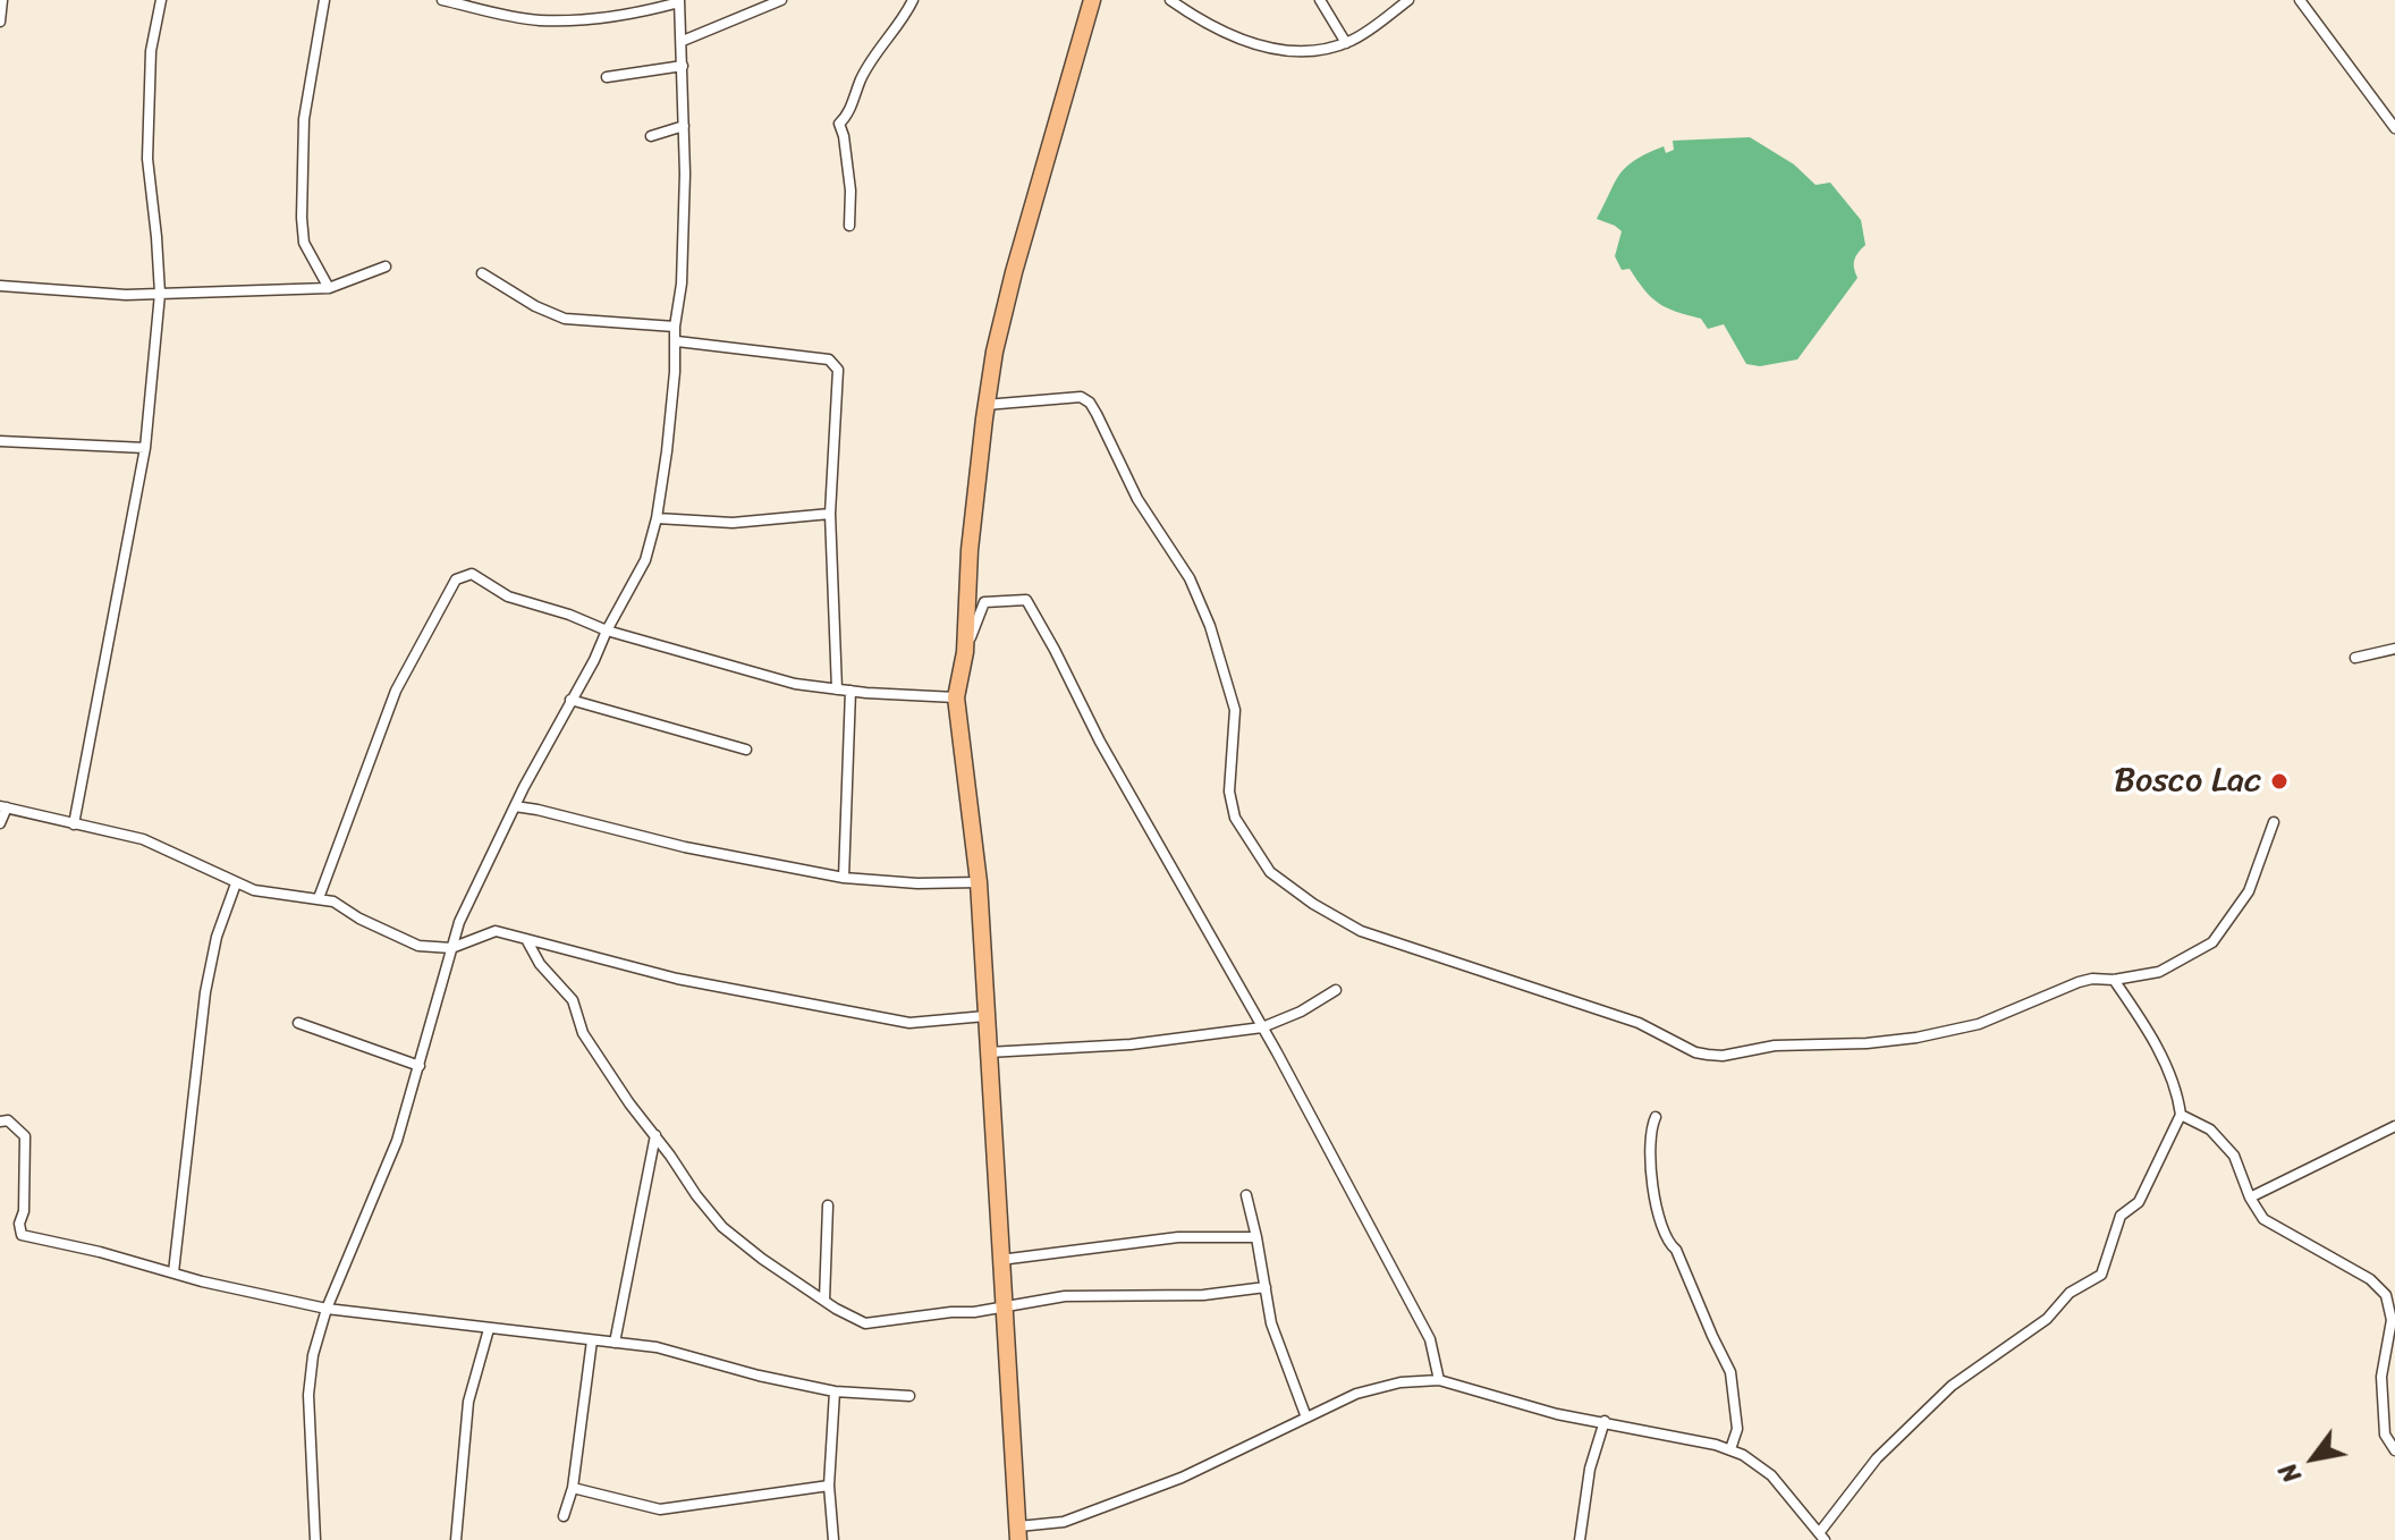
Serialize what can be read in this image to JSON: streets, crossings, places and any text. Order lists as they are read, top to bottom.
{
  "places": ["Bosco Lac"],
  "north": "bottom left"
}
